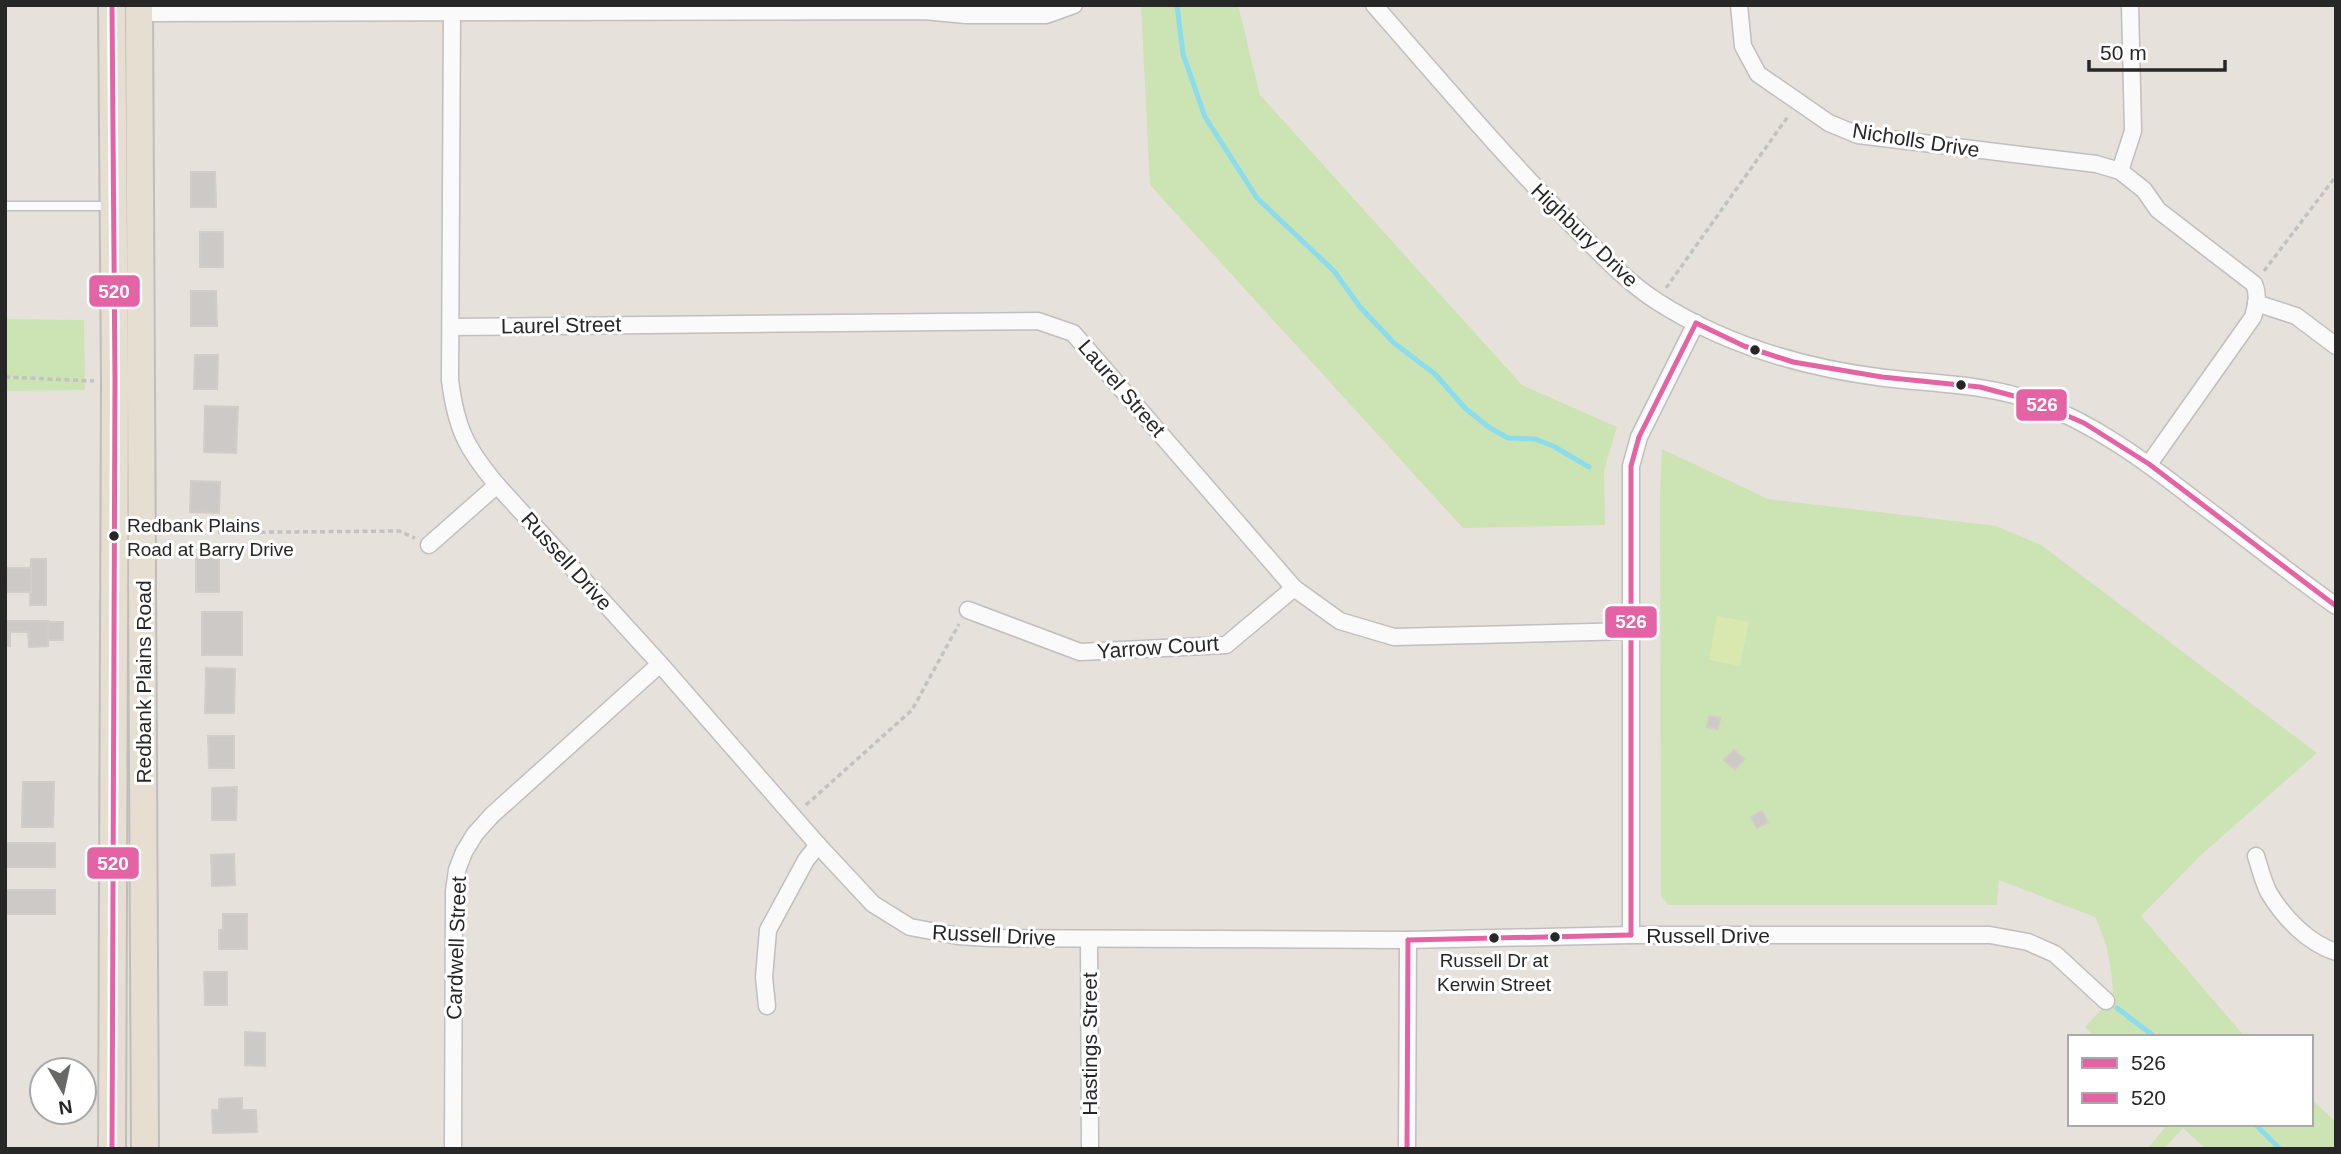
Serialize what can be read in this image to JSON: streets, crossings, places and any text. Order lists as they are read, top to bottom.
{
  "streets": {
    "main road": ["Redbank Plains Road"],
    "street": [
      "Nicholls Drive",
      "Highbury Drive",
      "Laurel Street",
      "Russell Drive",
      "Yarrow Court",
      "Cardwell Street",
      "Hastings Street"
    ]
  },
  "crossings": [
    ["Laurel Street", "Russell Drive"],
    ["Laurel Street", "Yarrow Court"],
    ["Russell Drive", "Cardwell Street"],
    ["Russell Drive", "Hastings Street"]
  ],
  "places": ["Redbank Plains Road at Barry Drive", "Russell Dr at Kerwin Street"],
  "lines": ["transit line 520", "transit line 526"],
  "legend": ["526", "520"],
  "scale_bar": "50 m",
  "north": "bottom"
}
